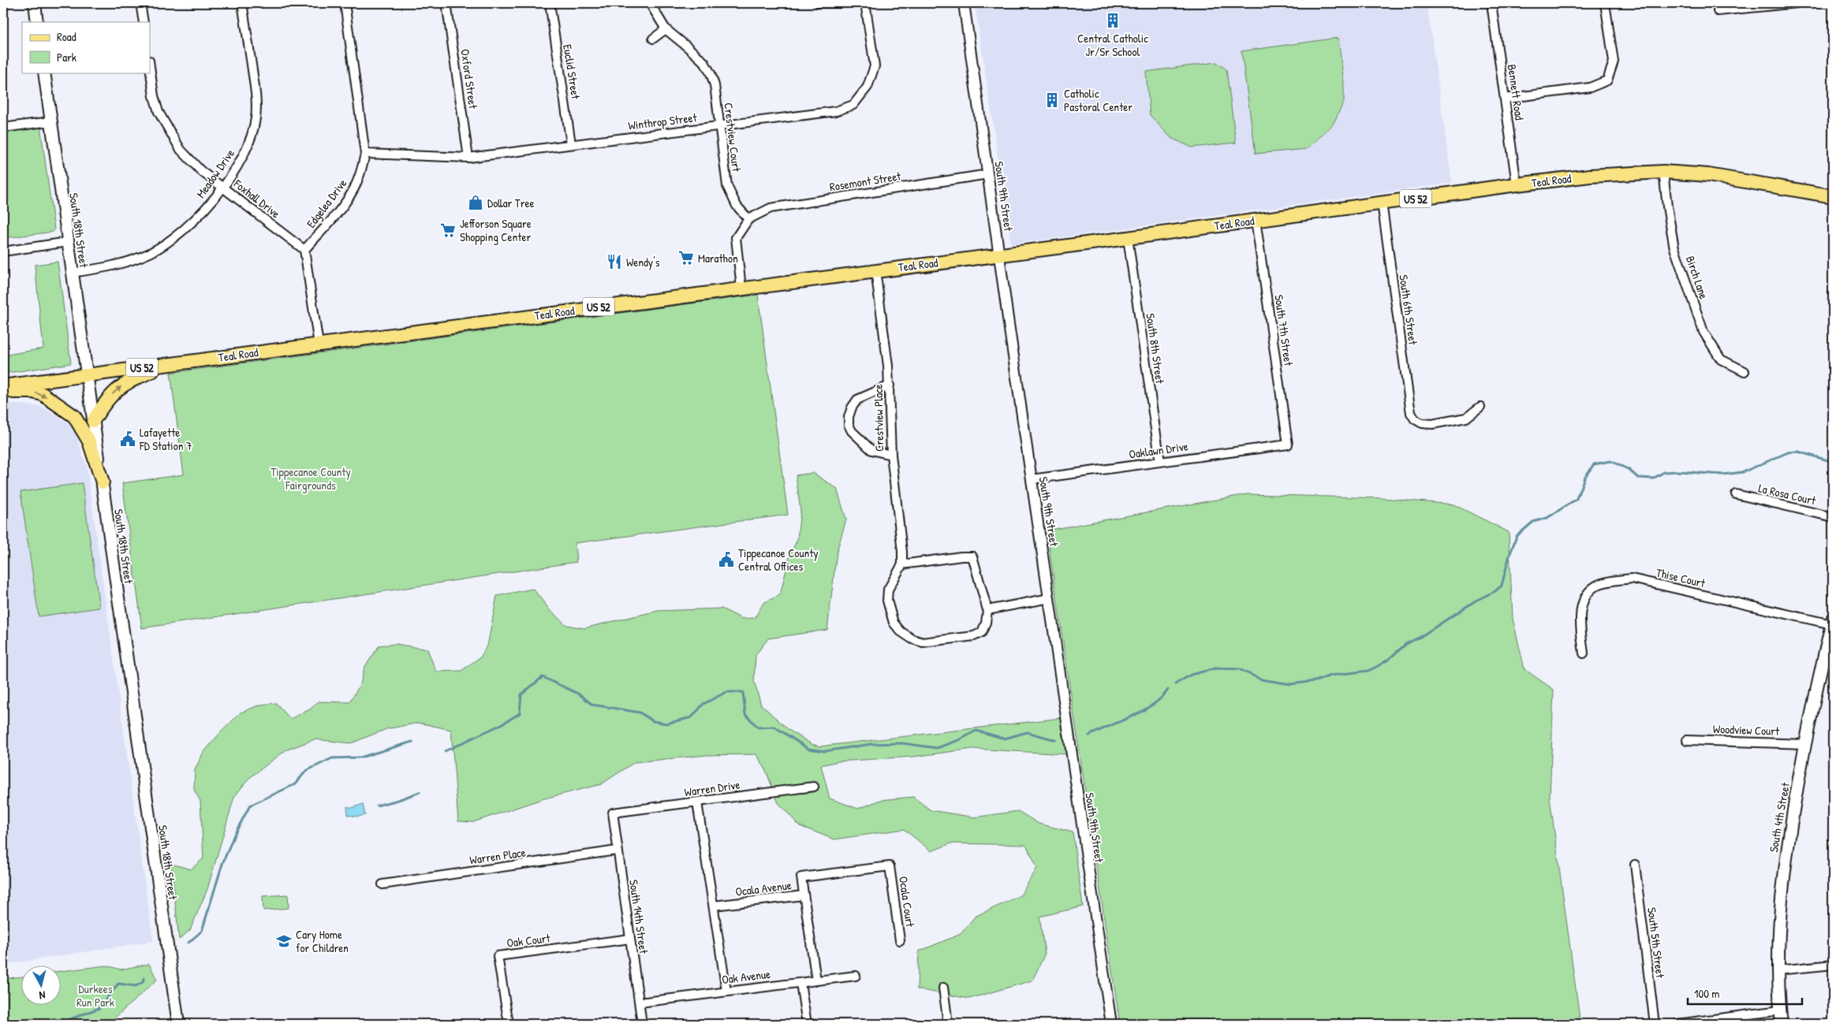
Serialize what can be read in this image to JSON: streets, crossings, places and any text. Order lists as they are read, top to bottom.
{
  "streets": {
    "main road": [
      "Teal Road",
      "US 52",
      "South 18th Street",
      "South 4th Street"
    ],
    "street": [
      "Euclid Street",
      "Oxford Street",
      "Bennett Road",
      "Winthrop Street",
      "Crestview Court",
      "Meadow Drive",
      "Rosemont Street",
      "South 9th Street",
      "Foxhall Drive",
      "Edgelea Drive",
      "Birch Lane",
      "South 6th Street",
      "South 7th Street",
      "South 8th Street",
      "Crestview Place",
      "Oaklawn Drive",
      "La Rosa Court",
      "Thise Court",
      "Woodview Court",
      "Warren Drive",
      "Warren Place",
      "Ocala Avenue",
      "Ocala Court",
      "South 14th Street",
      "Oak Court",
      "South 5th Street",
      "Oak Avenue"
    ]
  },
  "crossings": [
    ["Euclid Street", "Winthrop Street"],
    ["Oxford Street", "Winthrop Street"],
    ["Bennett Road", "Teal Road"],
    ["Winthrop Street", "Crestview Court"],
    ["Winthrop Street", "Edgelea Drive"],
    ["Crestview Court", "Rosemont Street"],
    ["Meadow Drive", "Foxhall Drive"],
    ["Meadow Drive", "South 18th Street"],
    ["Teal Road", "South 9th Street"],
    ["Teal Road", "South 18th Street"],
    ["Teal Road", "Birch Lane"],
    ["Teal Road", "South 6th Street"],
    ["Teal Road", "South 7th Street"],
    ["Teal Road", "South 8th Street"],
    ["Teal Road", "Crestview Place"],
    ["Rosemont Street", "South 9th Street"],
    ["South 9th Street", "Oaklawn Drive"],
    ["Foxhall Drive", "Edgelea Drive"],
    ["South 7th Street", "Oaklawn Drive"],
    ["South 8th Street", "Oaklawn Drive"],
    ["Thise Court", "South 4th Street"],
    ["Woodview Court", "South 4th Street"],
    ["Warren Drive", "South 14th Street"],
    ["Warren Place", "South 14th Street"],
    ["Ocala Avenue", "Ocala Court"],
    ["South 14th Street", "Oak Court"],
    ["South 14th Street", "Oak Avenue"]
  ],
  "parks": ["Tippecanoe County Fairgrounds", "Durkees Run Park"],
  "places": {
    "building": ["Central Catholic Jr/Sr School", "Catholic Pastoral Center"],
    "shop": ["Dollar Tree"],
    "supermarket": ["Jefforson Square Shopping Center", "Marathon"],
    "restaurant": ["Wendy's"],
    "public building": ["Lafayette FD Station 7", "Tippecanoe County Central Offices"],
    "school or university": ["Cary Home for Children"]
  },
  "legend": ["Road", "Park"],
  "scale_bar": "100 m",
  "north": "bottom"
}
